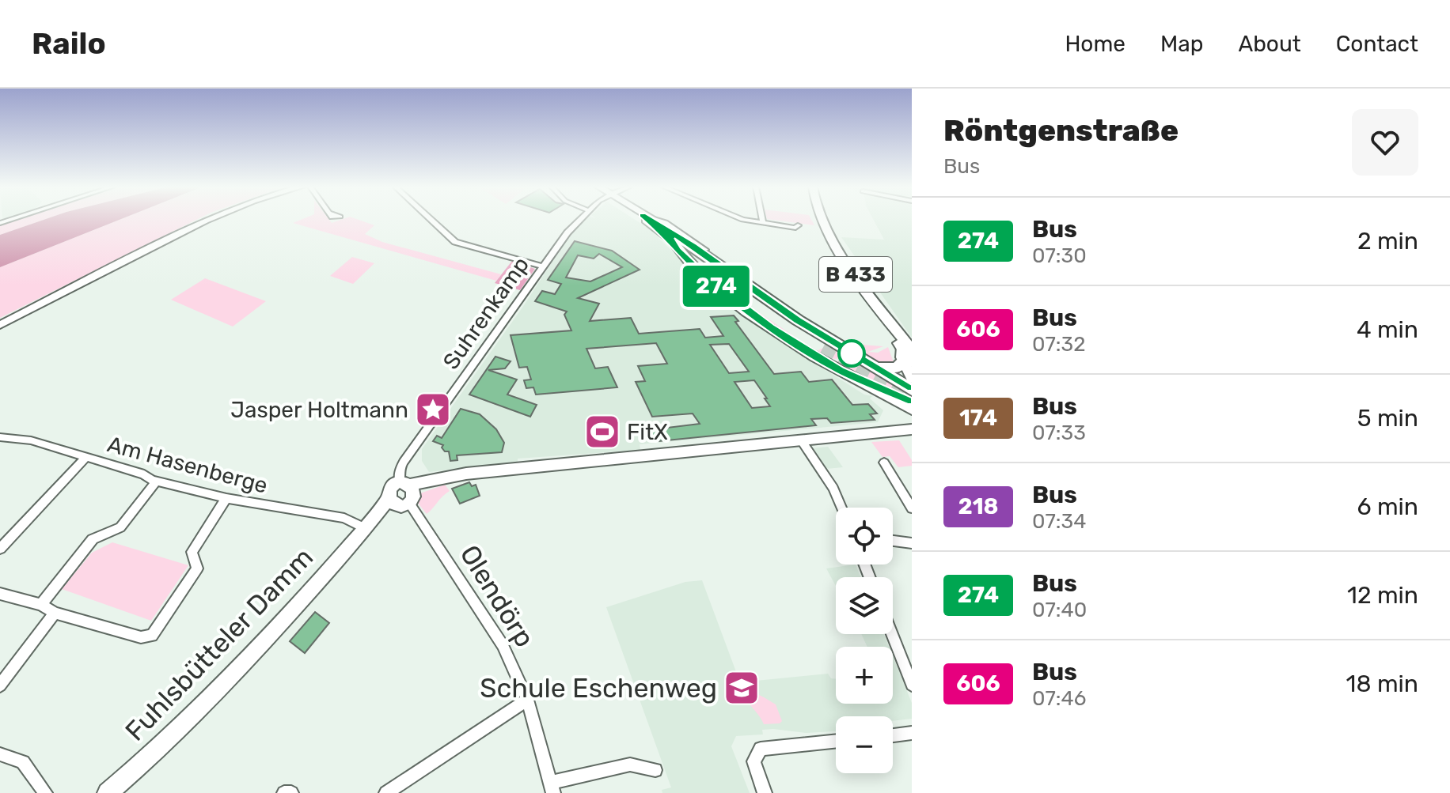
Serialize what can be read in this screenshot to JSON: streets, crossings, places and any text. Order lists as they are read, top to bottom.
{
  "streets": {
    "main road": ["B 433"],
    "street": [
      "Suhrenkamp",
      "Am Hasenberge",
      "Olendörp",
      "Fuhlsbütteler Damm"
    ]
  },
  "crossings": [
    ["Suhrenkamp", "Olendörp"],
    ["Suhrenkamp", "Fuhlsbütteler Damm"],
    ["Am Hasenberge", "Fuhlsbütteler Damm"],
    ["Olendörp", "Fuhlsbütteler Damm"]
  ],
  "places": {
    "place": ["Jasper Holtmann"],
    "sports": ["FitX"],
    "school or university": ["Schule Eschenweg"]
  },
  "lines": ["bus line 274"],
  "page": {
    "header": "Railo",
    "nav": [
      "Home",
      "Map",
      "About",
      "Contact"
    ],
    "on_map": "274",
    "heading": ["Röntgenstraße", "Bus"],
    "list": [
      {
        "mark": "274",
        "name": "Bus",
        "note": "07:30",
        "value": "2 min"
      },
      {
        "mark": "606",
        "name": "Bus",
        "note": "07:32",
        "value": "4 min"
      },
      {
        "mark": "174",
        "name": "Bus",
        "note": "07:33",
        "value": "5 min"
      },
      {
        "mark": "218",
        "name": "Bus",
        "note": "07:34",
        "value": "6 min"
      },
      {
        "mark": "274",
        "name": "Bus",
        "note": "07:40",
        "value": "12 min"
      },
      {
        "mark": "606",
        "name": "Bus",
        "note": "07:46",
        "value": "18 min"
      }
    ],
    "map_buttons": ["+", "−"]
  }
}
